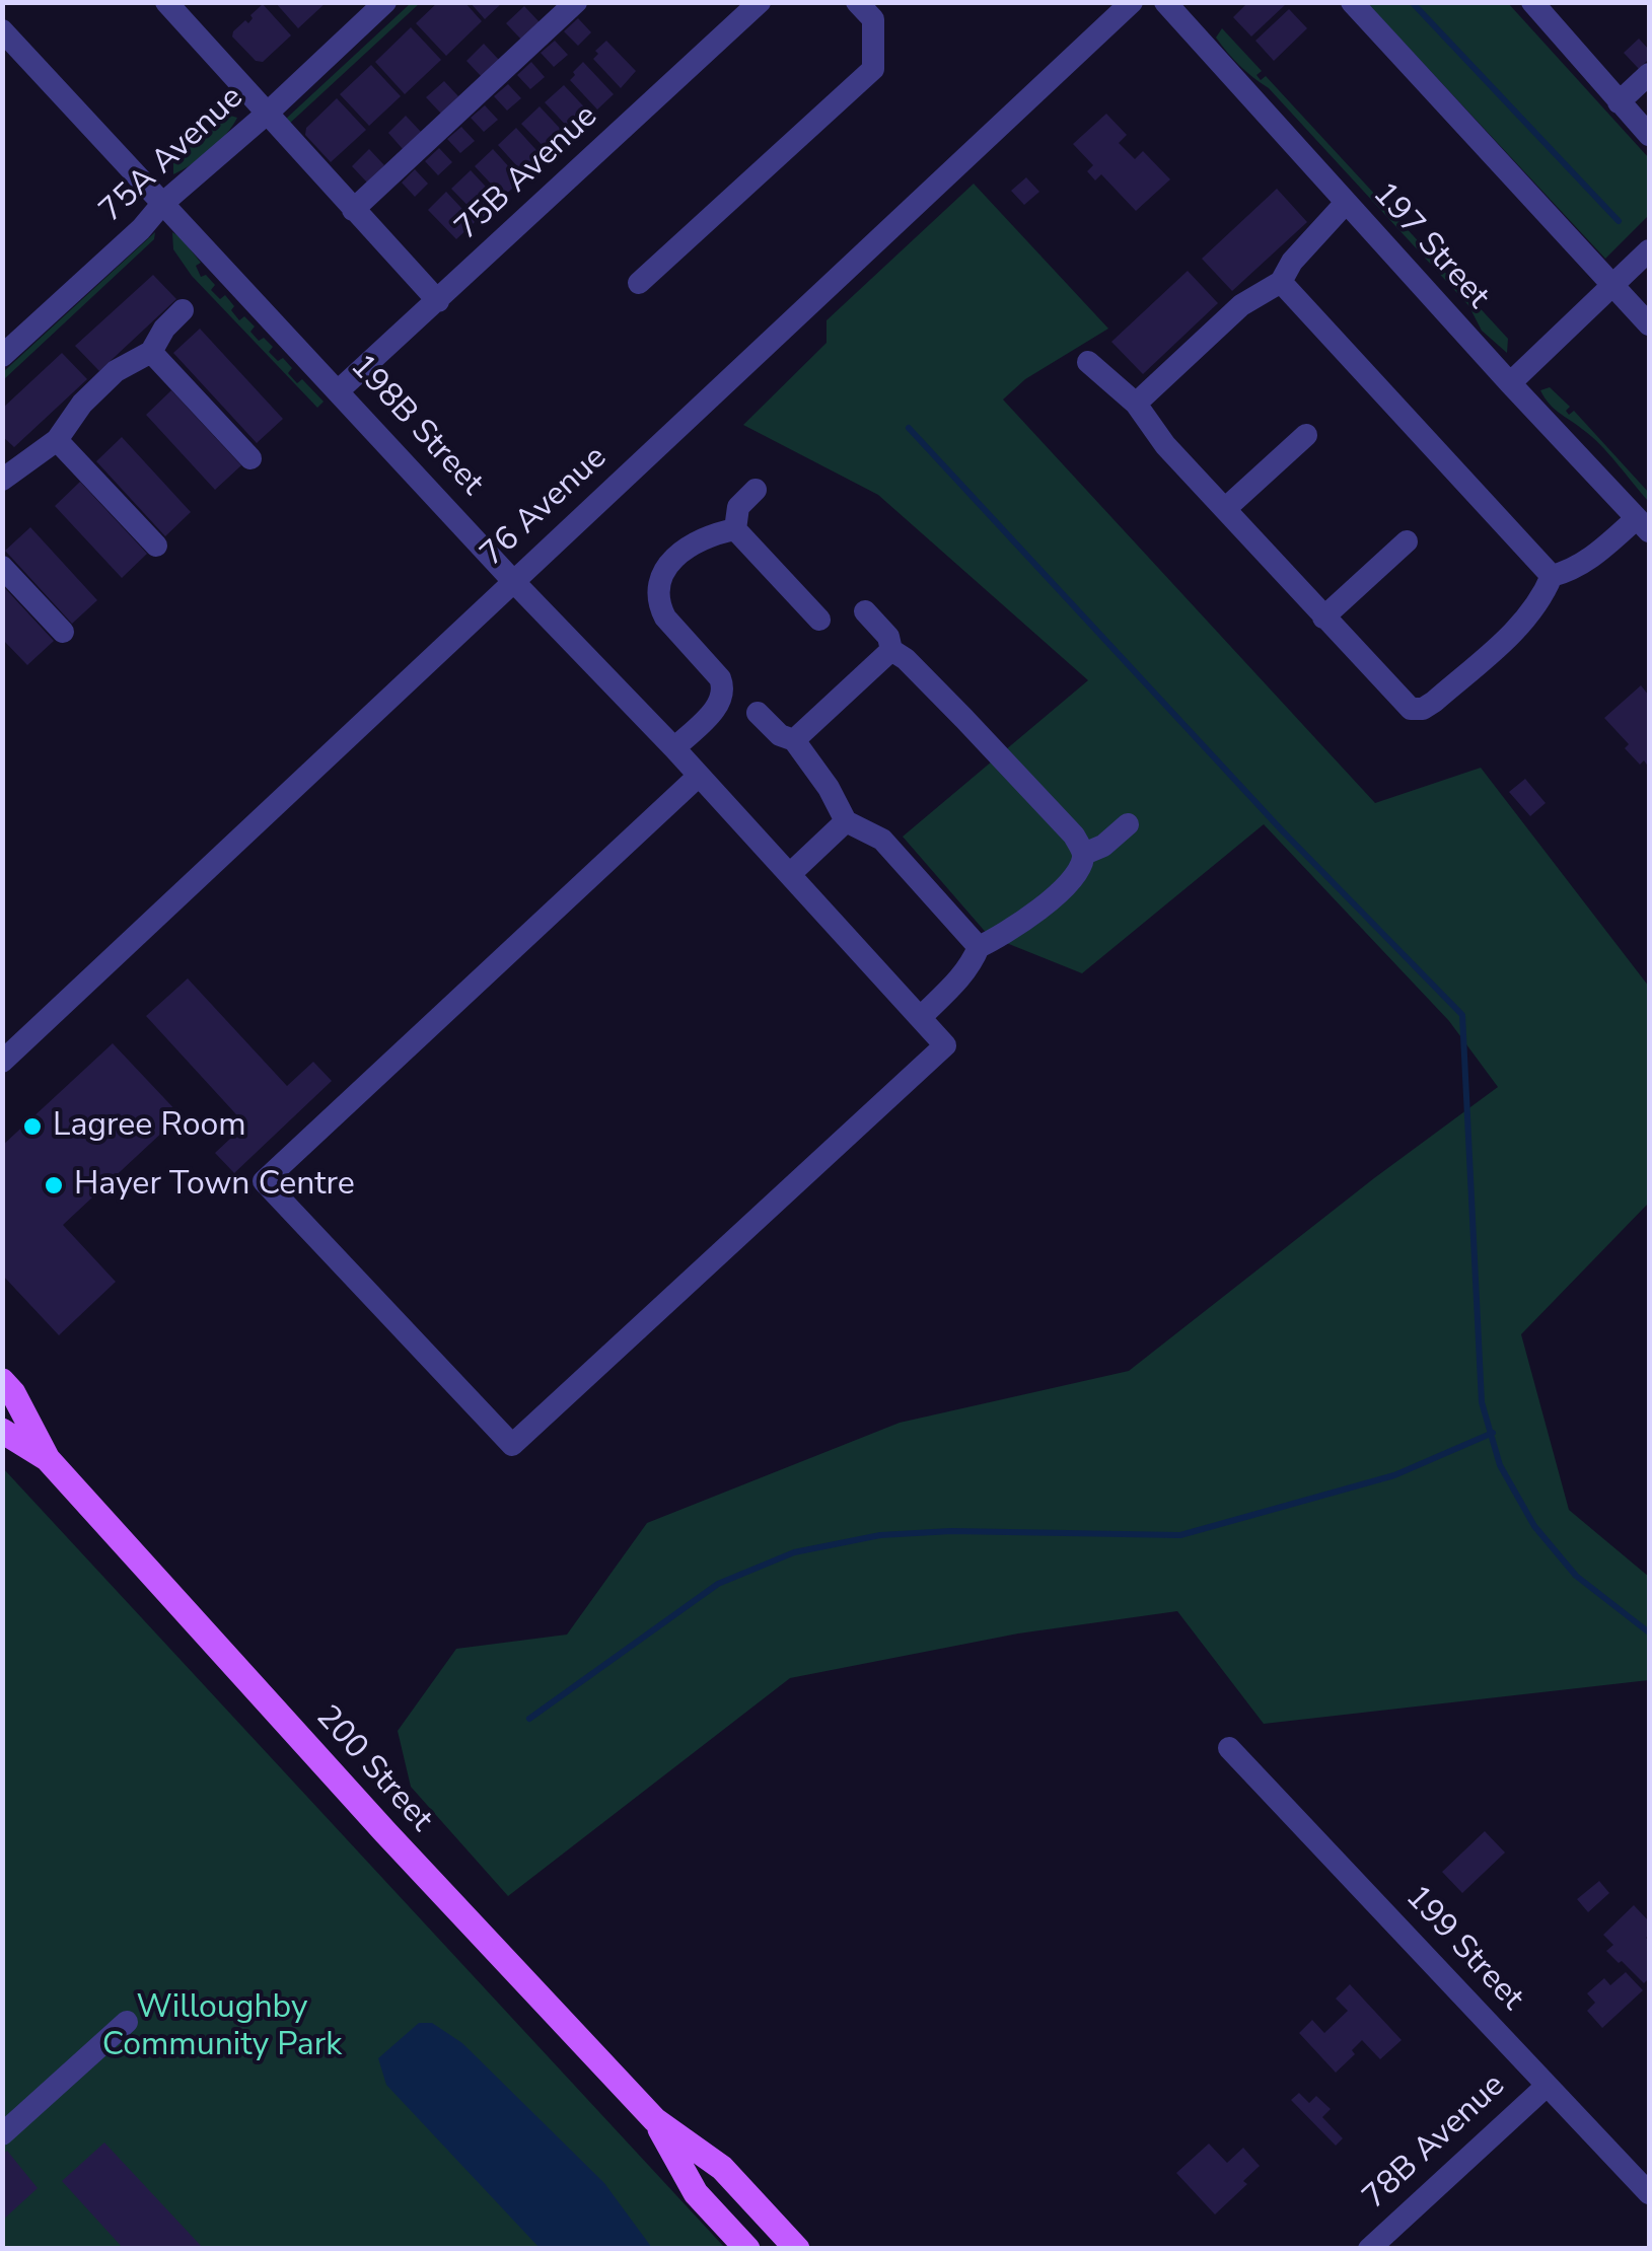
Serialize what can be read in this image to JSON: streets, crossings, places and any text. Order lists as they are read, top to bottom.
{
  "streets": {
    "main road": ["200 Street"],
    "street": [
      "75A Avenue",
      "75B Avenue",
      "197 Street",
      "198B Street",
      "76 Avenue",
      "199 Street",
      "78B Avenue"
    ]
  },
  "crossings": [
    ["75A Avenue", "198B Street"],
    ["75B Avenue", "198B Street"],
    ["198B Street", "76 Avenue"],
    ["199 Street", "78B Avenue"]
  ],
  "parks": ["Willoughby Community Park"],
  "places": ["Lagree Room", "Hayer Town Centre"]
}
